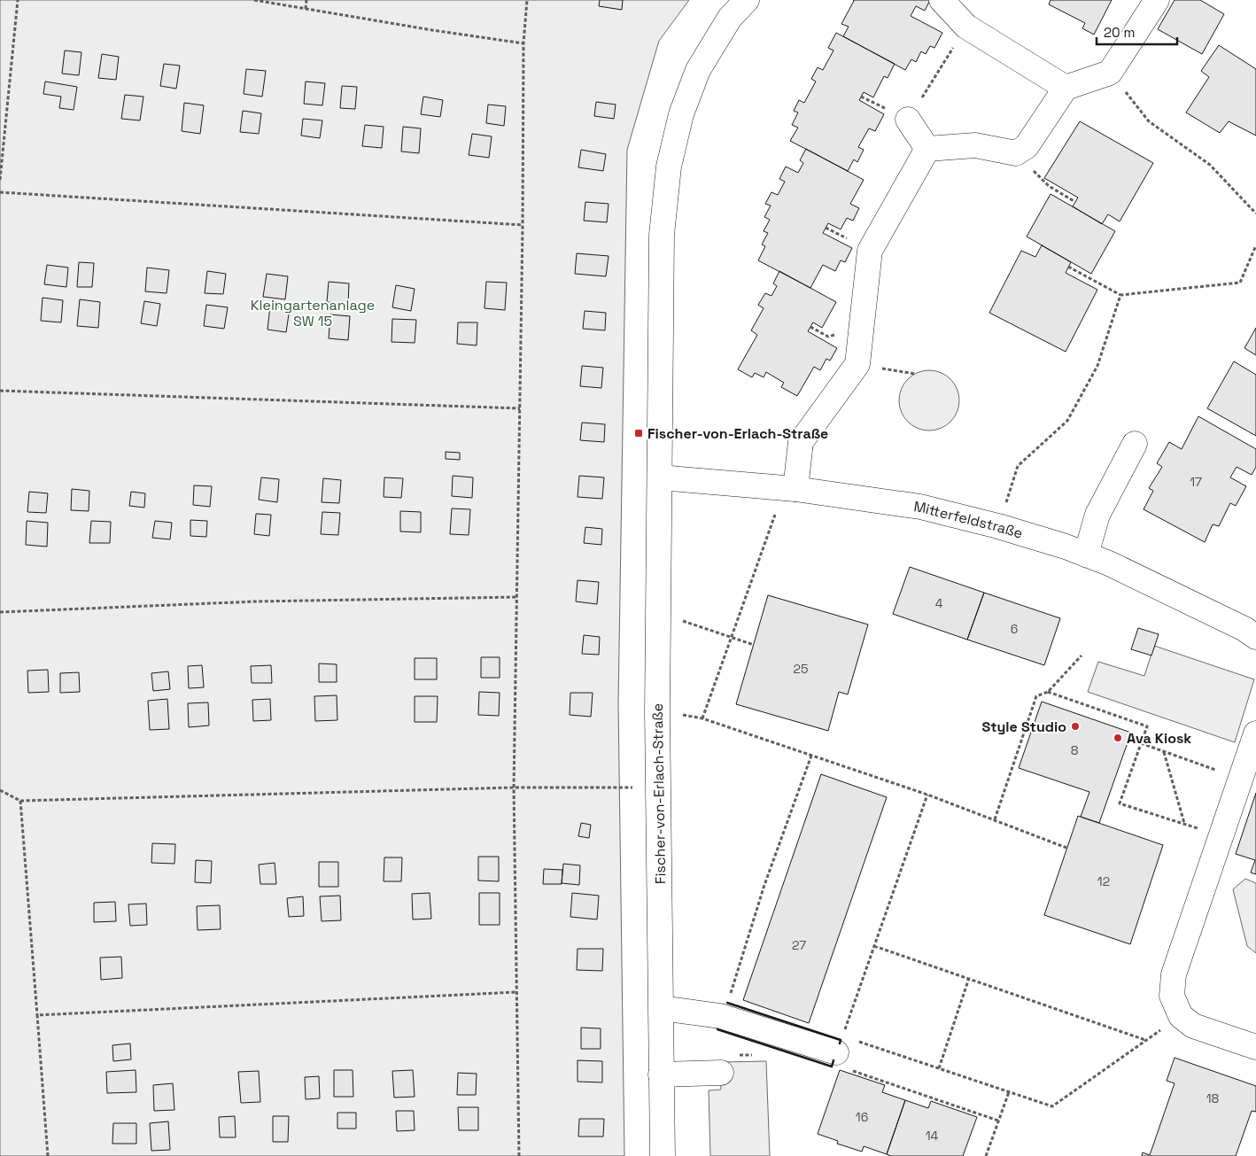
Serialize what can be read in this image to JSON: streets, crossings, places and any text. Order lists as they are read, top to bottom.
{
  "streets": {
    "street": ["Mitterfeldstraße", "Fischer-von-Erlach-Straße"]
  },
  "crossings": [
    ["Mitterfeldstraße", "Fischer-von-Erlach-Straße"]
  ],
  "parks": ["Kleingartenanlage SW 15"],
  "places": {
    "transit": ["Fischer-von-Erlach-Straße"],
    "other": ["Style Studio", "Ava Kiosk"]
  },
  "house_numbers": [
    "17",
    "4",
    "6",
    "25",
    "8",
    "12",
    "27",
    "18",
    "16",
    "14"
  ],
  "scale_bar": "20 m"
}
